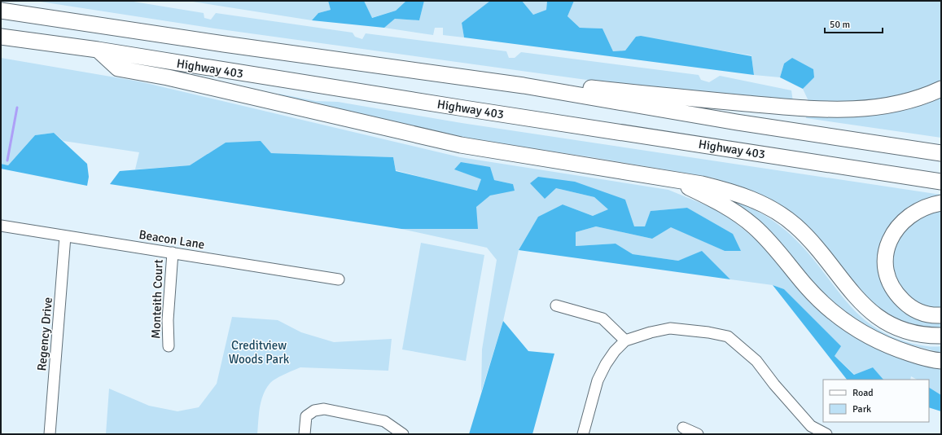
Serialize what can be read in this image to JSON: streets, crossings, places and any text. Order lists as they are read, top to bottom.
{
  "streets": {
    "highway": ["Highway 403"],
    "street": ["Beacon Lane", "Monteith Court", "Regency Drive"]
  },
  "crossings": [
    ["Beacon Lane", "Monteith Court"],
    ["Beacon Lane", "Regency Drive"]
  ],
  "parks": ["Creditview Woods Park"],
  "legend": ["Road", "Park"],
  "scale_bar": "50 m"
}
